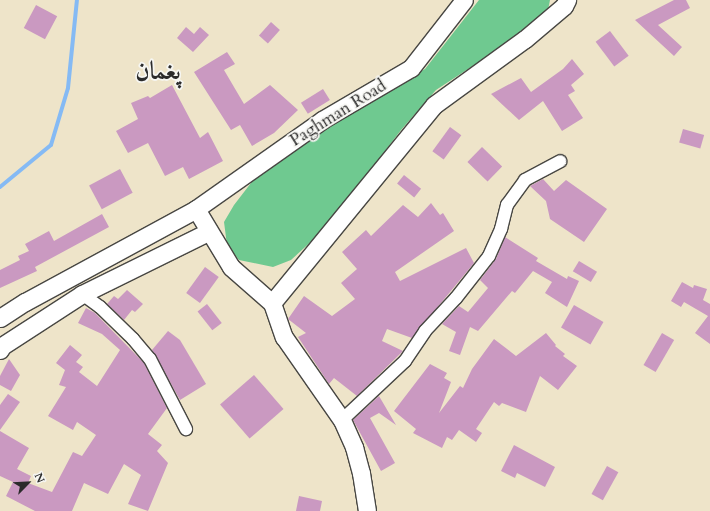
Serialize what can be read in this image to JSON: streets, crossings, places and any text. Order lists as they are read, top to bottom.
{
  "streets": {
    "main road": ["Paghman Road"]
  },
  "districts": ["پغمان"],
  "north": "top right"
}
